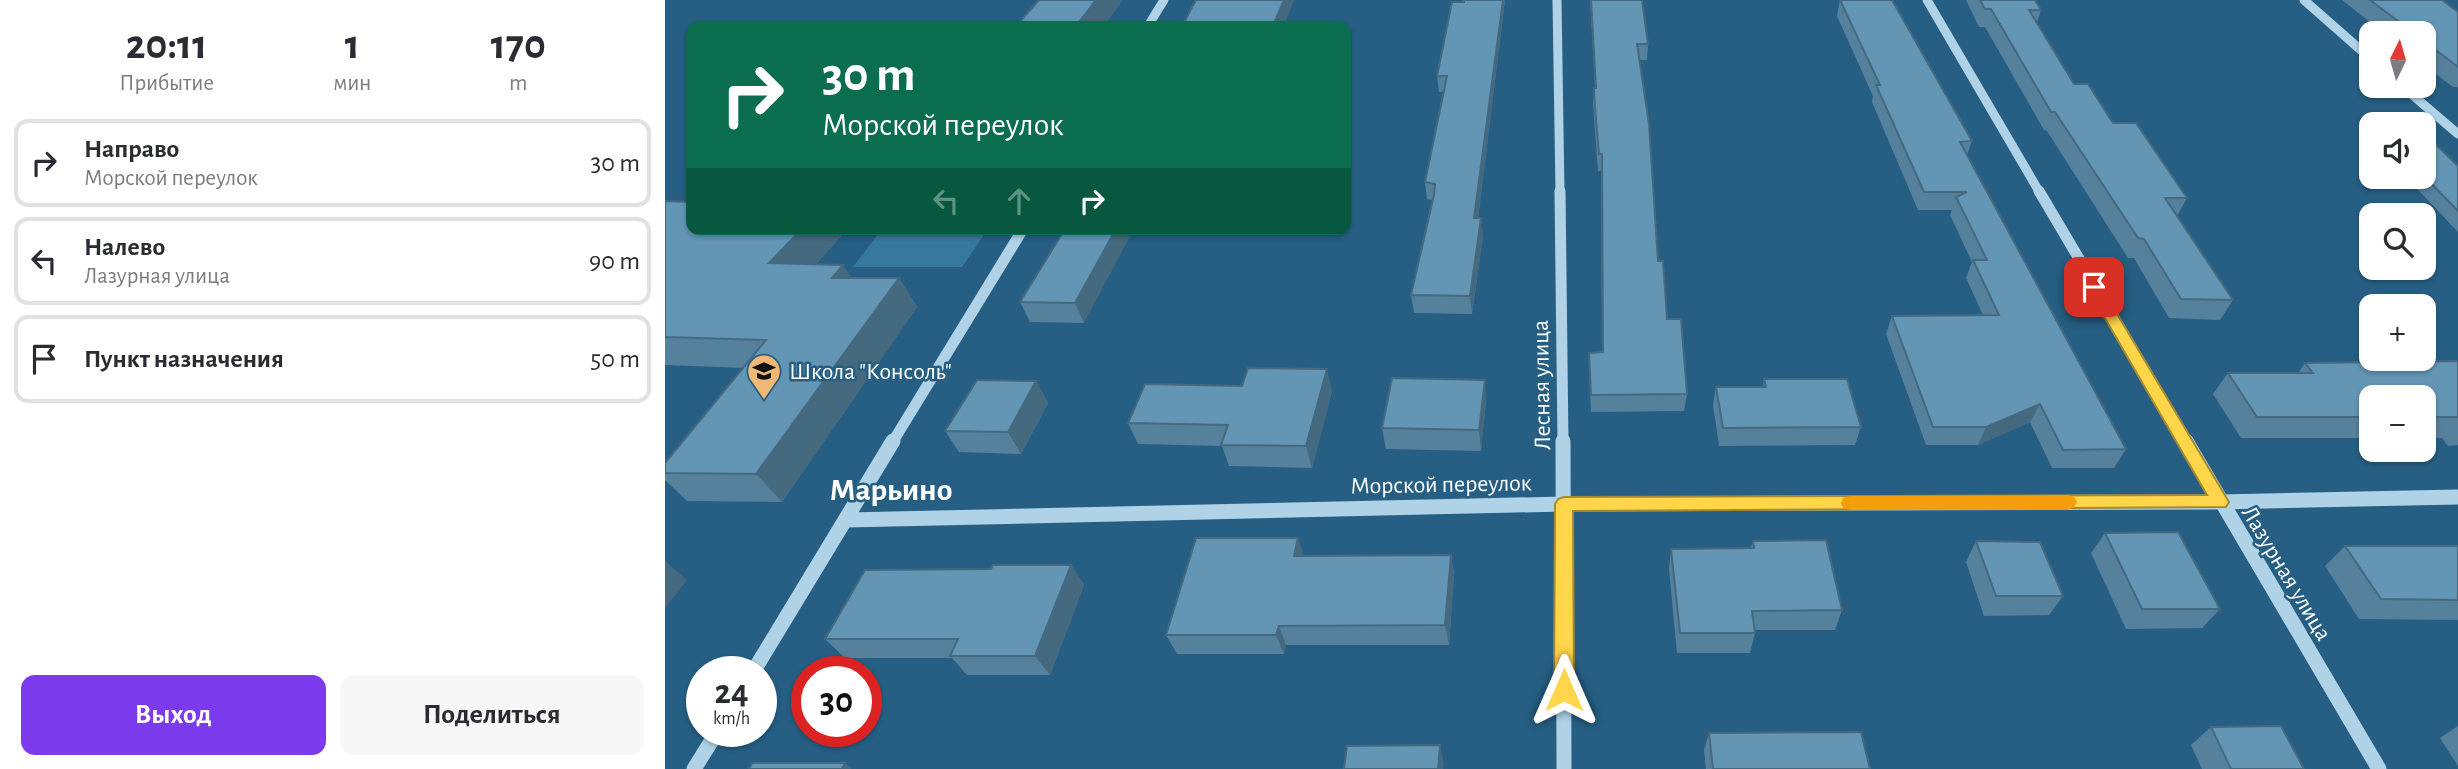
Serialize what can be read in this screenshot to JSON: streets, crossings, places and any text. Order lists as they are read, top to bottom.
{
  "streets": {
    "street": ["Лесная улица", "Морской переулок", "Лазурная улица"]
  },
  "crossings": [
    ["Лесная улица", "Морской переулок"],
    ["Морской переулок", "Лазурная улица"]
  ],
  "districts": ["Марьино"],
  "places": {
    "school or university": ["Школа \"Консоль\""]
  },
  "north": "top",
  "page": {
    "eta": [
      "20:11",
      "Прибытие",
      "1",
      "мин",
      "170",
      "m"
    ],
    "map_buttons": ["+", "−"],
    "turn": ["30 m", "Морской переулок"],
    "list": [
      {
        "name": "Направо",
        "note": "Морской переулок",
        "value": "30 m"
      },
      {
        "name": "Налево",
        "note": "Лазурная улица",
        "value": "90 m"
      },
      {
        "name": "Пункт назначения",
        "value": "50 m"
      }
    ],
    "speed": "24 km/h",
    "limit": "30",
    "buttons": ["Выход", "Поделиться"]
  }
}
